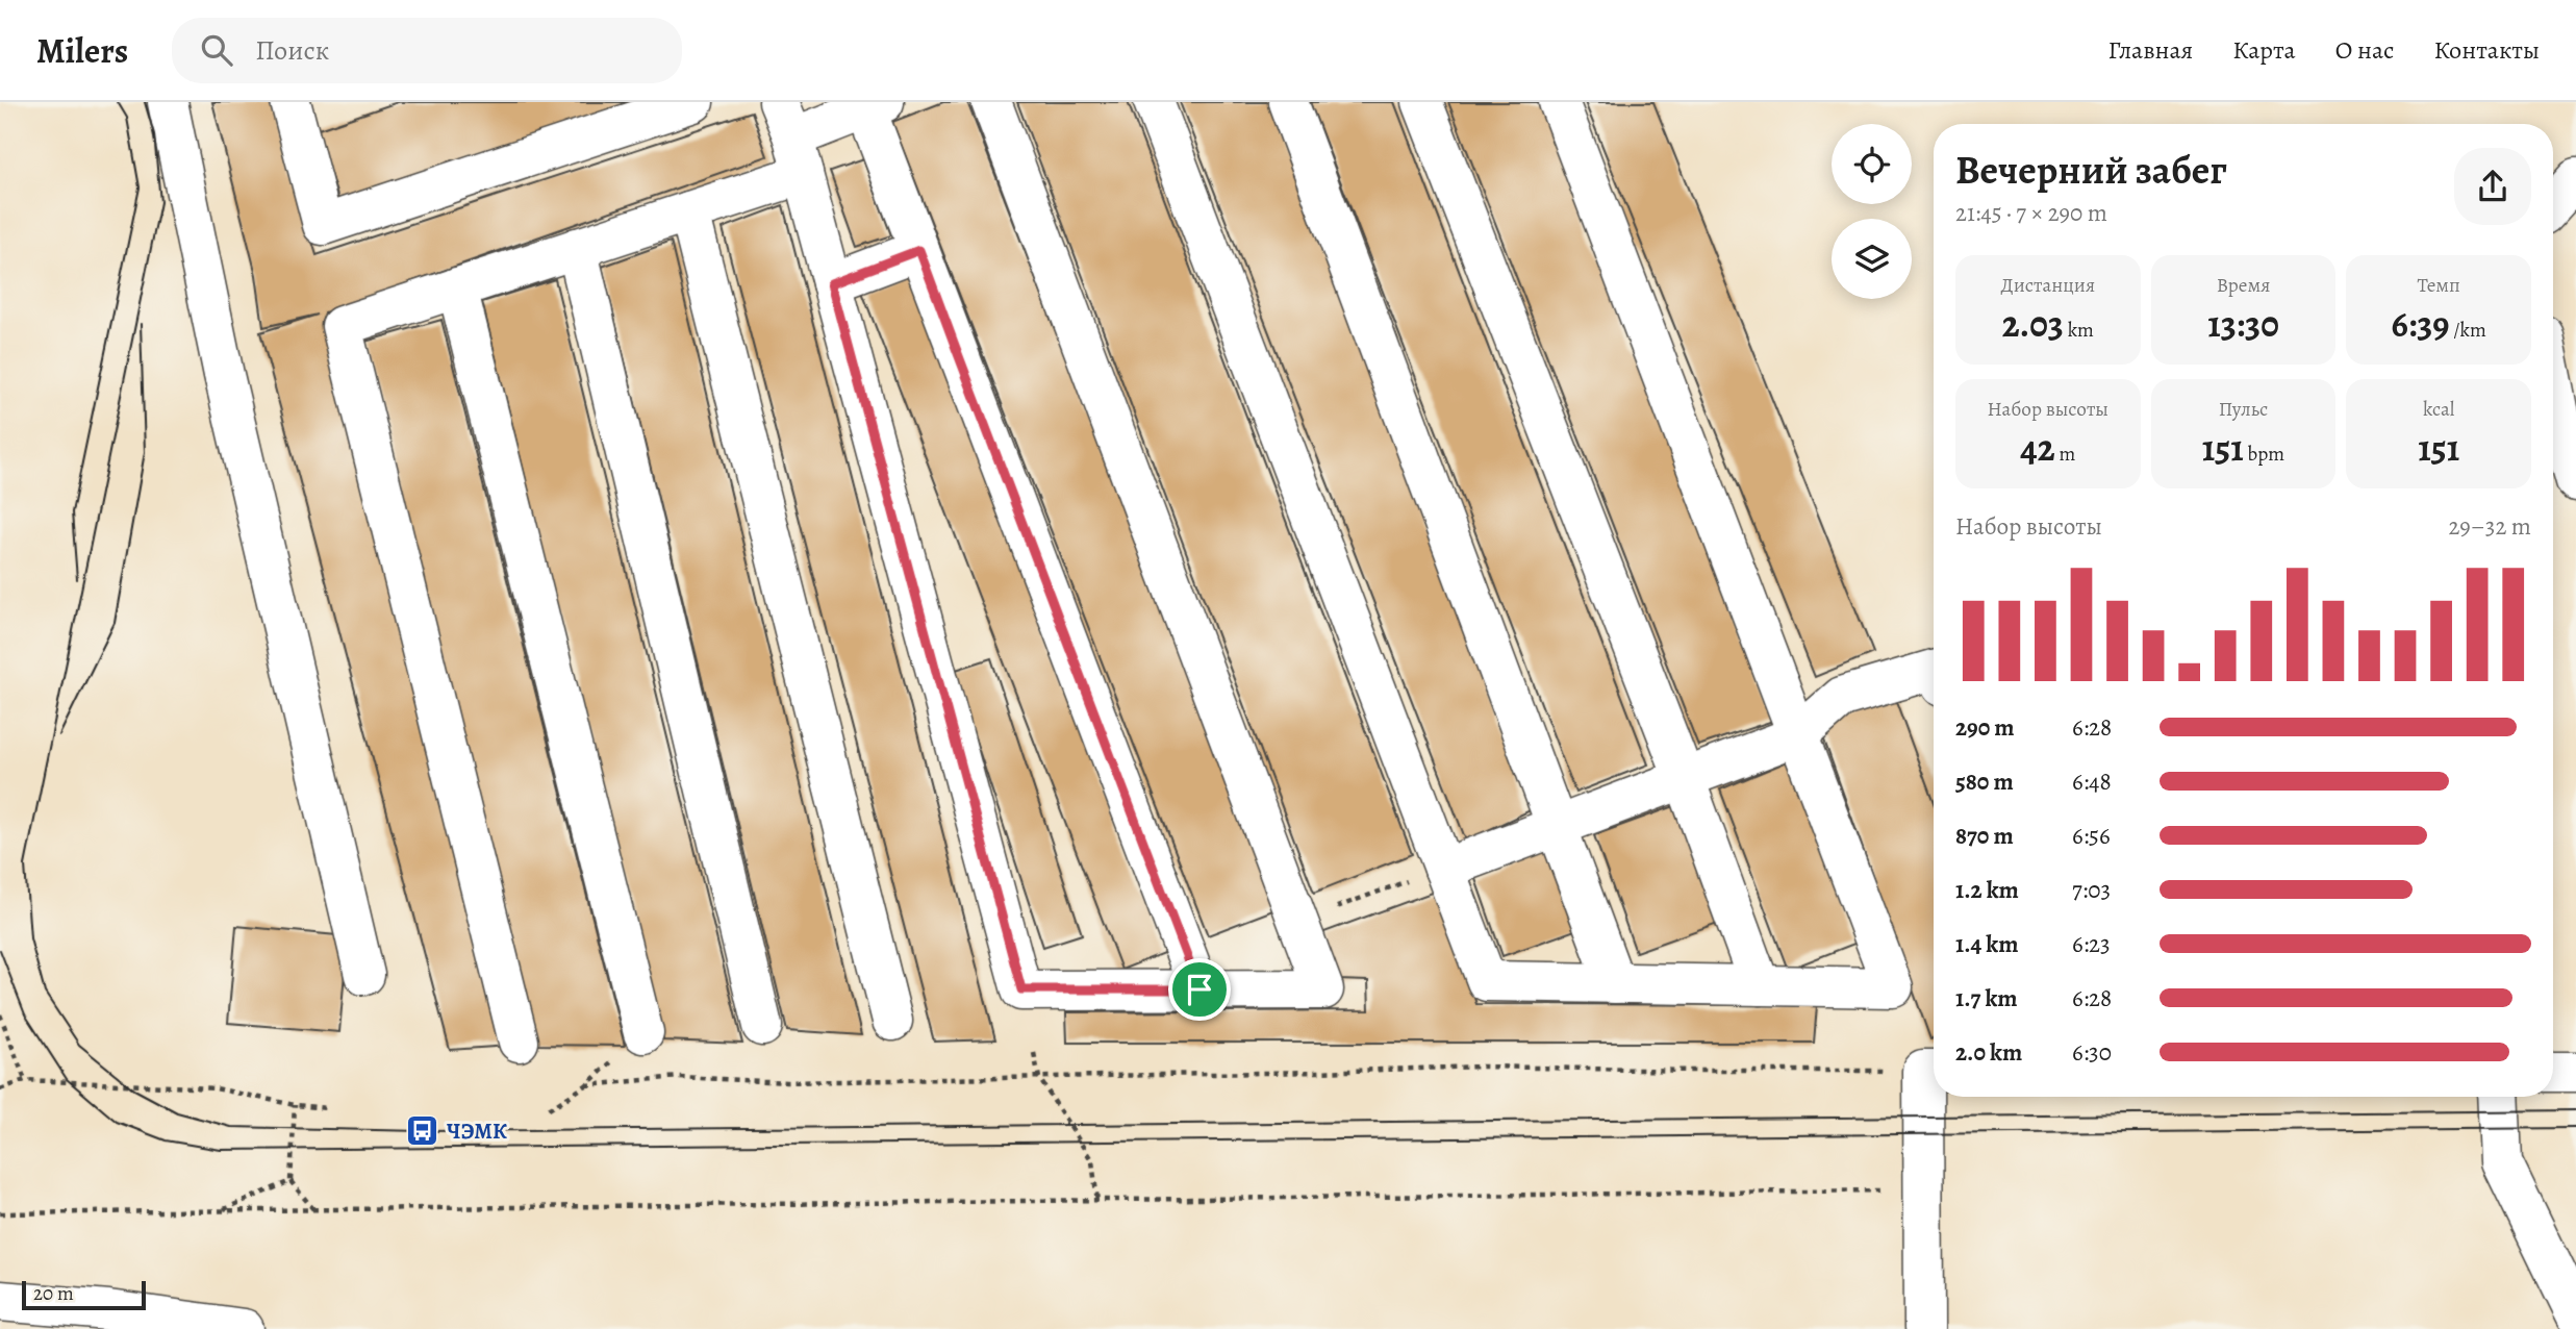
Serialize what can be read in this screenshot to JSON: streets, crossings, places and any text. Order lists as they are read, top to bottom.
{
  "places": {
    "bus stop": ["ЧЭМК"]
  },
  "scale_bar": "20 m",
  "page": {
    "header": "Milers",
    "search": "Поиск",
    "nav": [
      "Главная",
      "Карта",
      "О нас",
      "Контакты"
    ],
    "heading": ["Вечерний забег", "21:45 · 7 × 290 m"],
    "stats": [
      ["Дистанция", "2.03 km"],
      ["Время", "13:30"],
      ["Темп", "6:39 /km"],
      ["Набор высоты", "42 m"],
      ["Пульс", "151 bpm"],
      ["kcal", "151"]
    ],
    "chart": ["Набор высоты", "29–32 m"],
    "list": [
      {
        "name": "290 m",
        "note": "6:28"
      },
      {
        "name": "580 m",
        "note": "6:48"
      },
      {
        "name": "870 m",
        "note": "6:56"
      },
      {
        "name": "1.2 km",
        "note": "7:03"
      },
      {
        "name": "1.4 km",
        "note": "6:23"
      },
      {
        "name": "1.7 km",
        "note": "6:28"
      },
      {
        "name": "2.0 km",
        "note": "6:30"
      }
    ],
    "scale": "20 m"
  }
}
